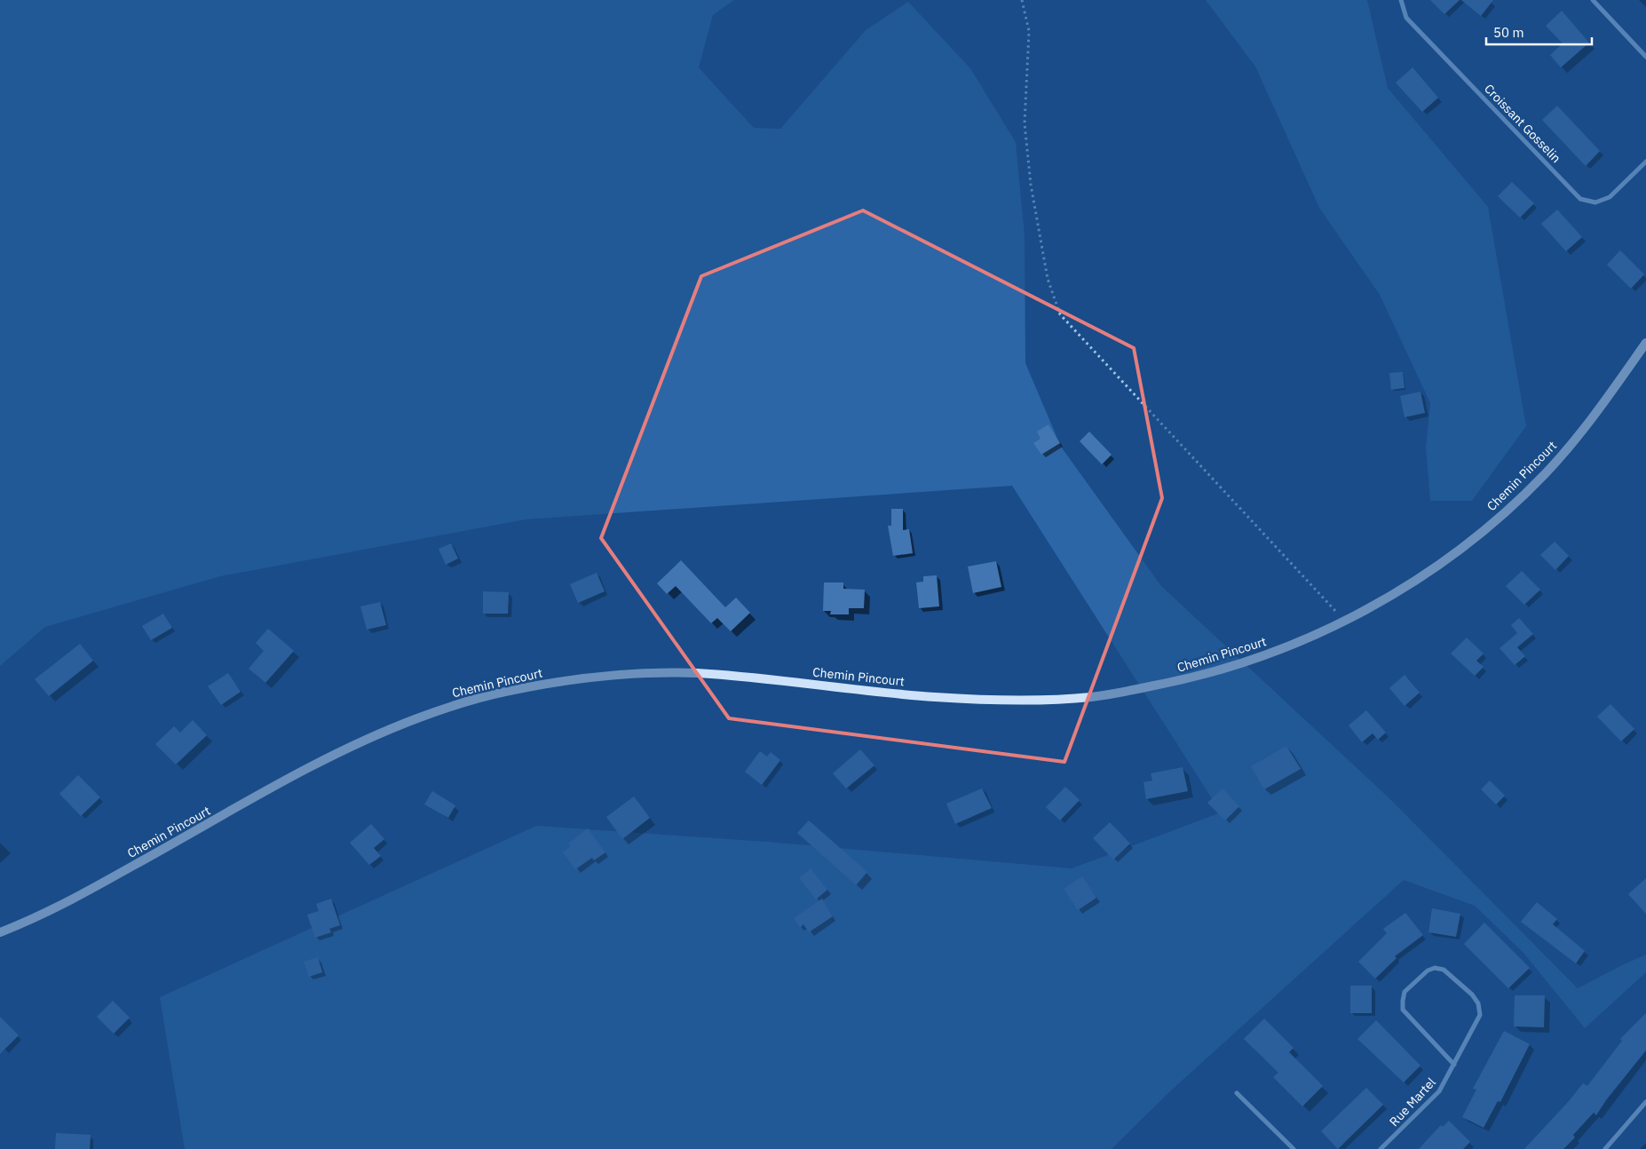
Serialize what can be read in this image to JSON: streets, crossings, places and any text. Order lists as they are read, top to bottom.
{
  "streets": {
    "street": ["Croissant Gosselin", "Chemin Pincourt", "Rue Martel"]
  },
  "scale_bar": "50 m"
}
